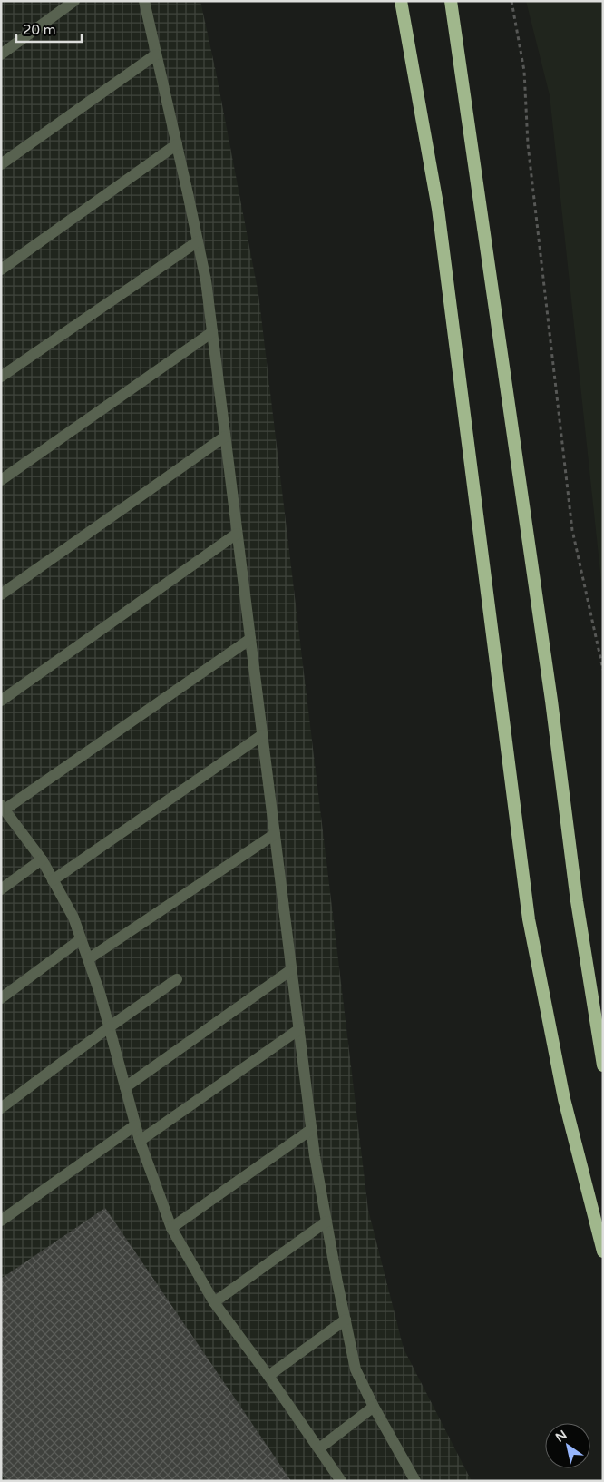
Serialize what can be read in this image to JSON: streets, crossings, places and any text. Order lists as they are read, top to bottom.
{
  "scale_bar": "20 m",
  "north": "top left"
}
